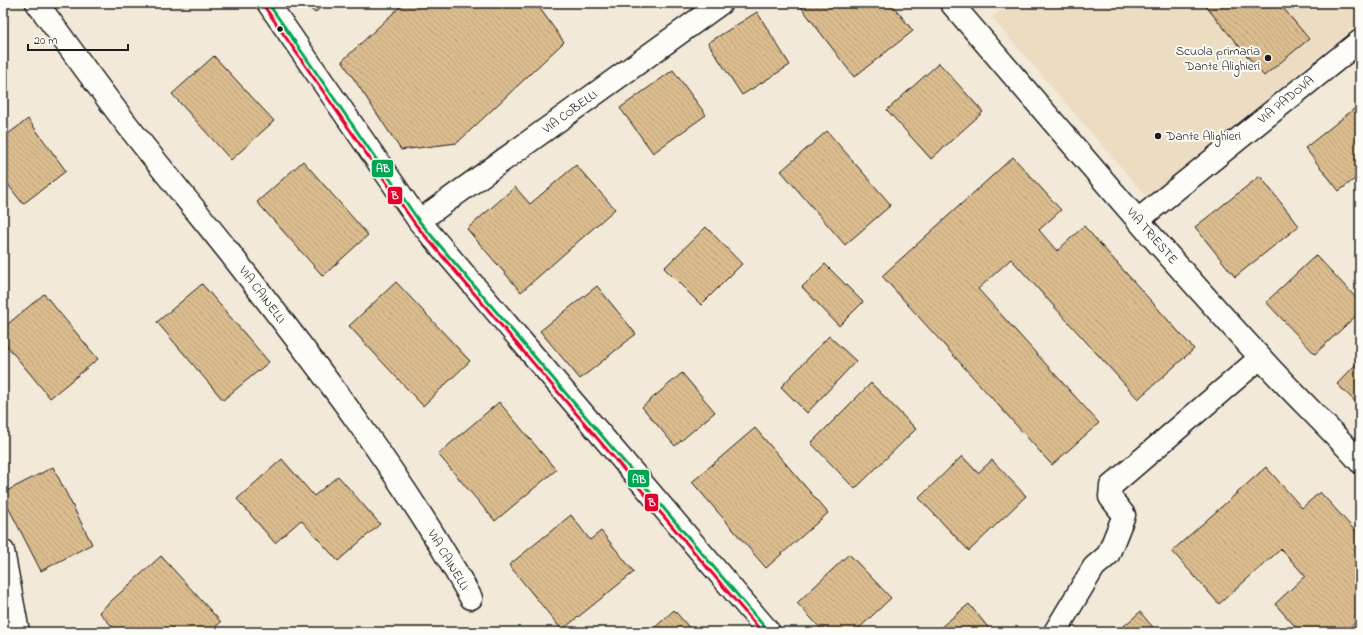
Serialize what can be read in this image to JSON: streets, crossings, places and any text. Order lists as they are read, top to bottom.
{
  "streets": {
    "street": [
      "VIA PADOVA",
      "VIA COBELLI",
      "VIA TRIESTE",
      "VIA CAINELLI"
    ]
  },
  "crossings": [
    ["VIA PADOVA", "VIA TRIESTE"]
  ],
  "places": ["Scuola primaria Dante Alighieri", "Dante Alighieri"],
  "lines": ["transit line AB", "transit line B"],
  "scale_bar": "20 m"
}
